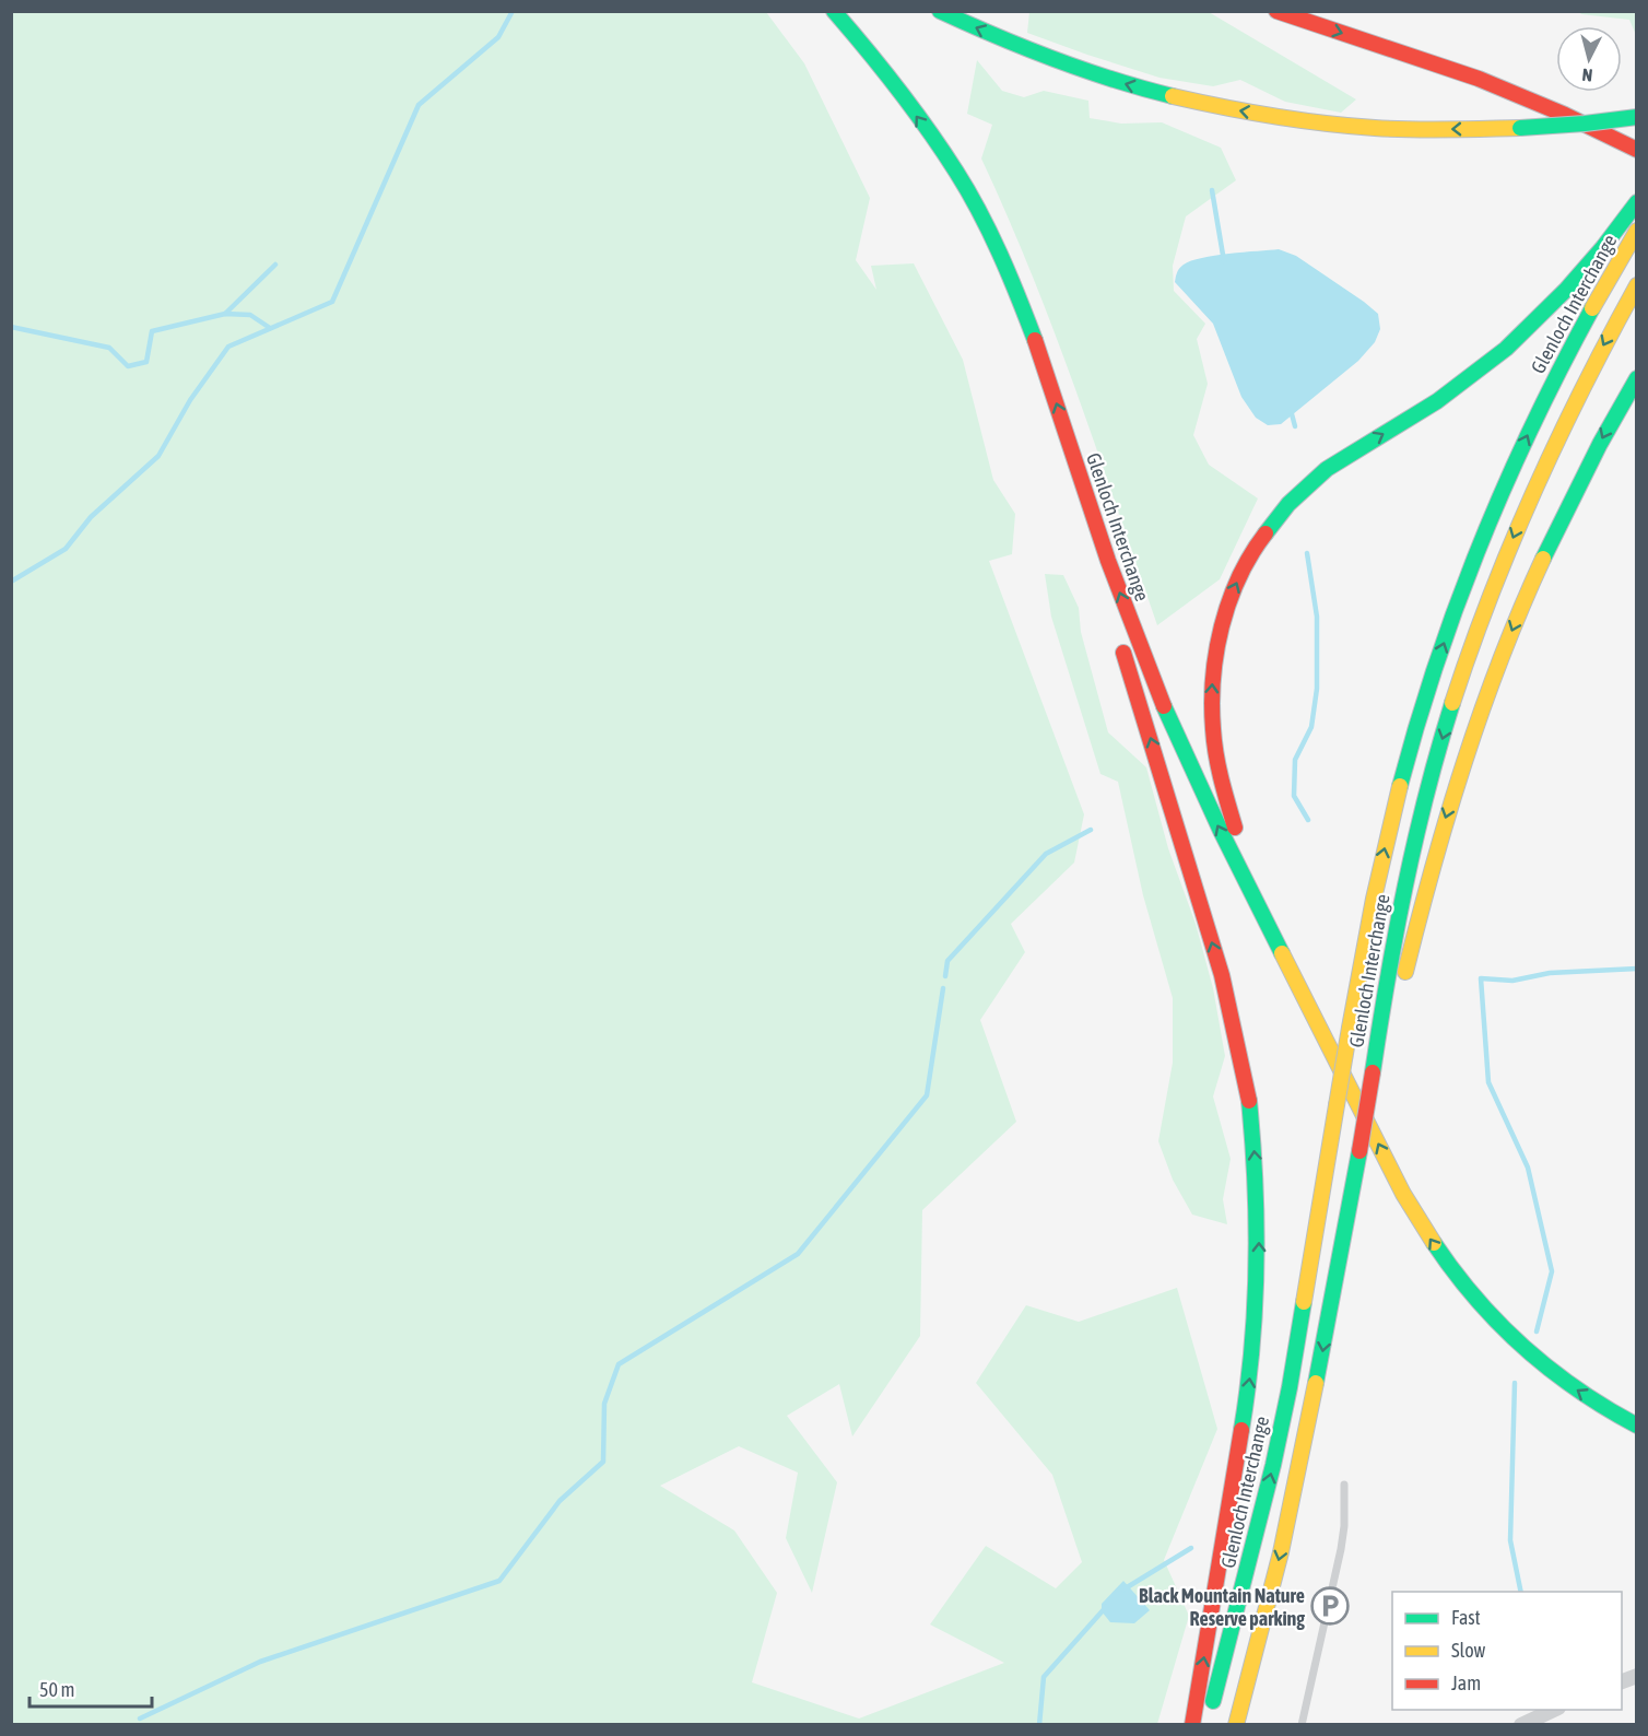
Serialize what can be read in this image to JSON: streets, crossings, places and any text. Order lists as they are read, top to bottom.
{
  "streets": {
    "highway": ["Glenloch Interchange"]
  },
  "places": {
    "parking": ["Black Mountain Nature Reserve parking"]
  },
  "legend": ["Fast", "Slow", "Jam"],
  "scale_bar": "50 m",
  "north": "bottom"
}
